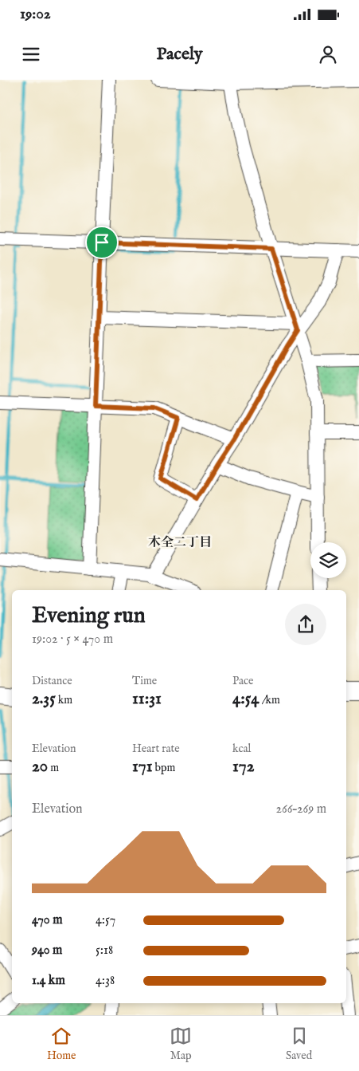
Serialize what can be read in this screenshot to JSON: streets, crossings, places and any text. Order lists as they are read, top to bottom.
{
  "districts": ["木全二丁目"],
  "page": {
    "status": "19:02",
    "header": "Pacely",
    "heading": ["Evening run", "19:02 · 5 × 470 m"],
    "stats": [
      ["Distance", "2.35 km"],
      ["Time", "11:31"],
      ["Pace", "4:54 /km"],
      ["Elevation", "20 m"],
      ["Heart rate", "171 bpm"],
      ["kcal", "172"]
    ],
    "chart": ["Elevation", "266–269 m"],
    "list": [
      {
        "name": "470 m",
        "note": "4:57"
      },
      {
        "name": "940 m",
        "note": "5:18"
      },
      {
        "name": "1.4 km",
        "note": "4:38"
      }
    ],
    "tabs": ["Home", "Map", "Saved"]
  }
}
